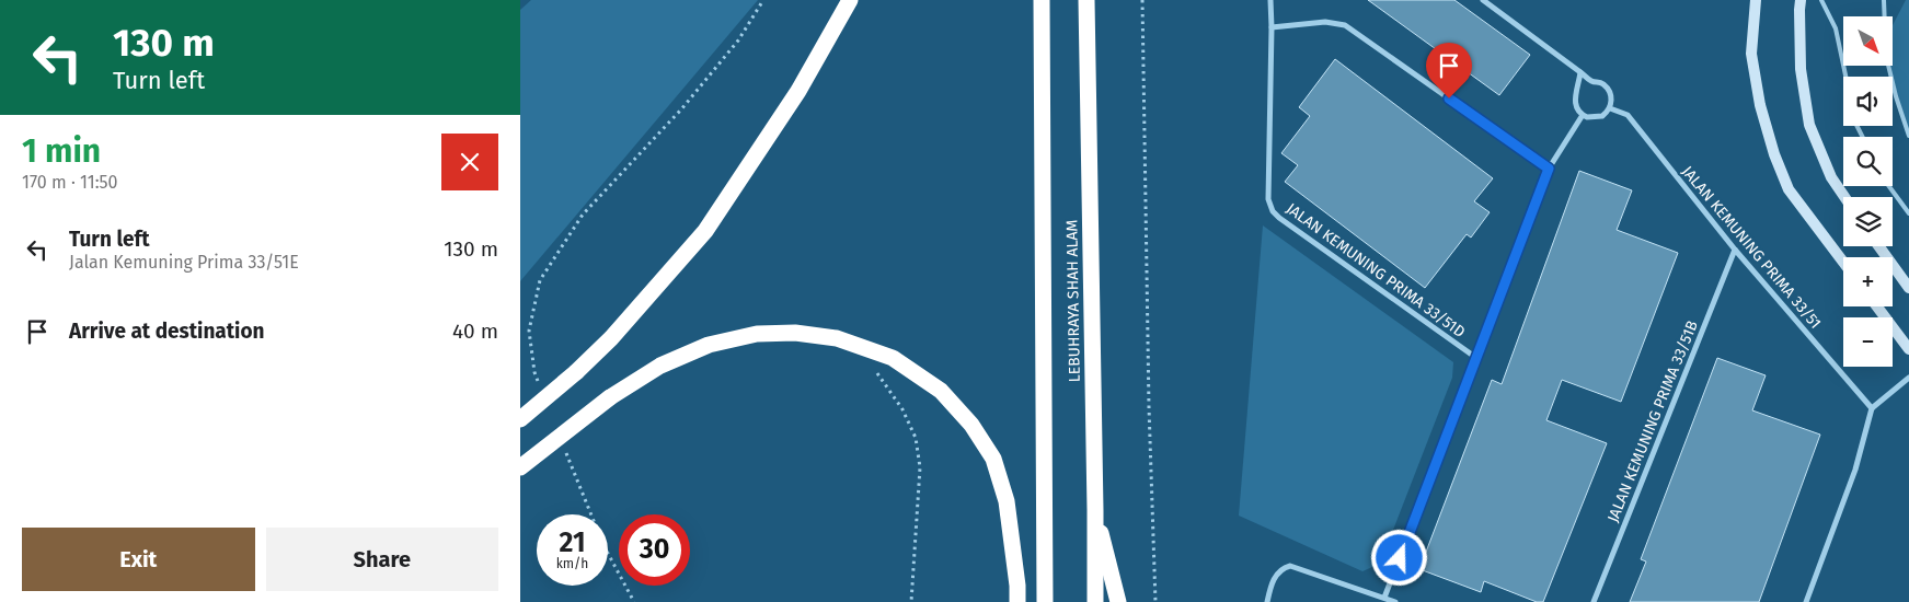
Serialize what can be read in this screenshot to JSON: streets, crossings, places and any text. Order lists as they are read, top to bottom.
{
  "streets": {
    "highway": ["LEBUHRAYA SHAH ALAM"],
    "street": ["JALAN KEMUNING PRIMA 33/51", "JALAN KEMUNING PRIMA 33/51D", "JALAN KEMUNING PRIMA 33/51B"]
  },
  "crossings": [
    ["JALAN KEMUNING PRIMA 33/51", "JALAN KEMUNING PRIMA 33/51B"]
  ],
  "north": "bottom right",
  "page": {
    "turn": ["130 m", "Turn left"],
    "map_buttons": ["+", "−"],
    "heading": ["1 min", "170 m · 11:50"],
    "list": [
      {
        "name": "Turn left",
        "note": "Jalan Kemuning Prima 33/51E",
        "value": "130 m"
      },
      {
        "name": "Arrive at destination",
        "value": "40 m"
      }
    ],
    "speed": "21 km/h",
    "limit": "30",
    "buttons": ["Exit", "Share"]
  }
}
